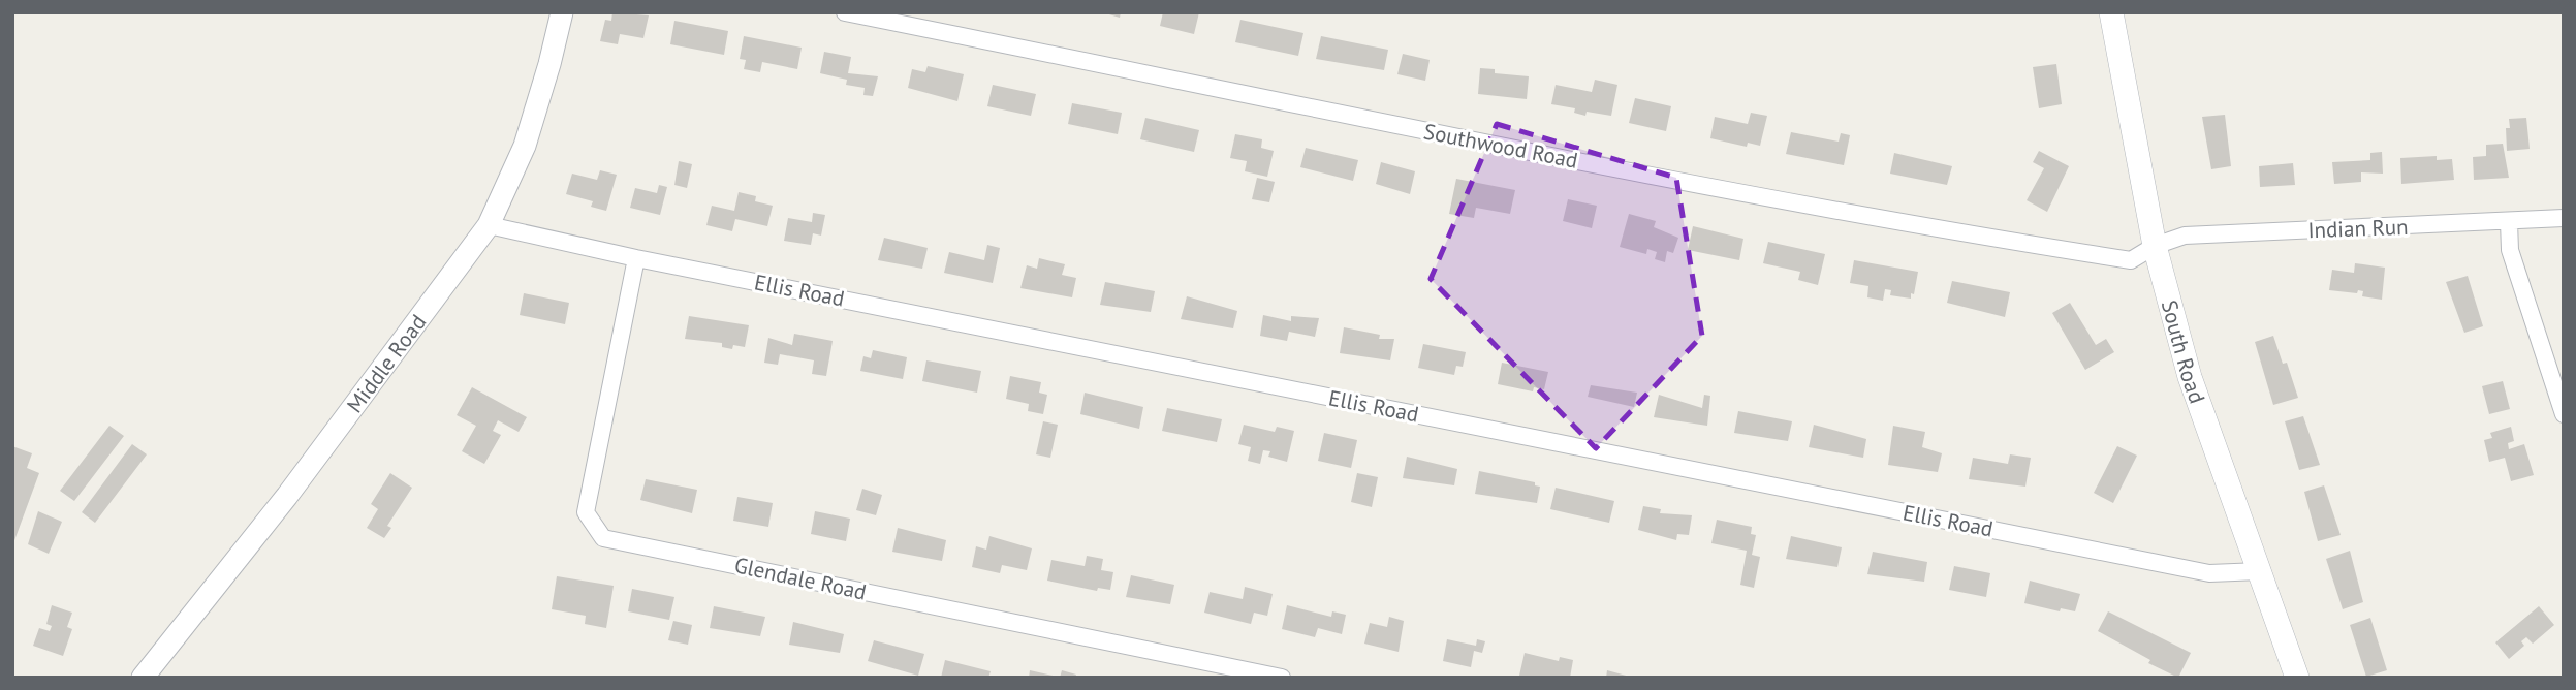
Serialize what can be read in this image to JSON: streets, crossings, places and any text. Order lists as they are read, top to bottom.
{
  "streets": {
    "main road": ["South Road"],
    "street": [
      "Southwood Road",
      "Indian Run",
      "Ellis Road",
      "Middle Road",
      "Glendale Road"
    ]
  },
  "crossings": [
    ["Southwood Road", "Indian Run"],
    ["Southwood Road", "South Road"],
    ["Indian Run", "South Road"],
    ["Ellis Road", "South Road"],
    ["Ellis Road", "Middle Road"],
    ["Ellis Road", "Glendale Road"]
  ]
}
